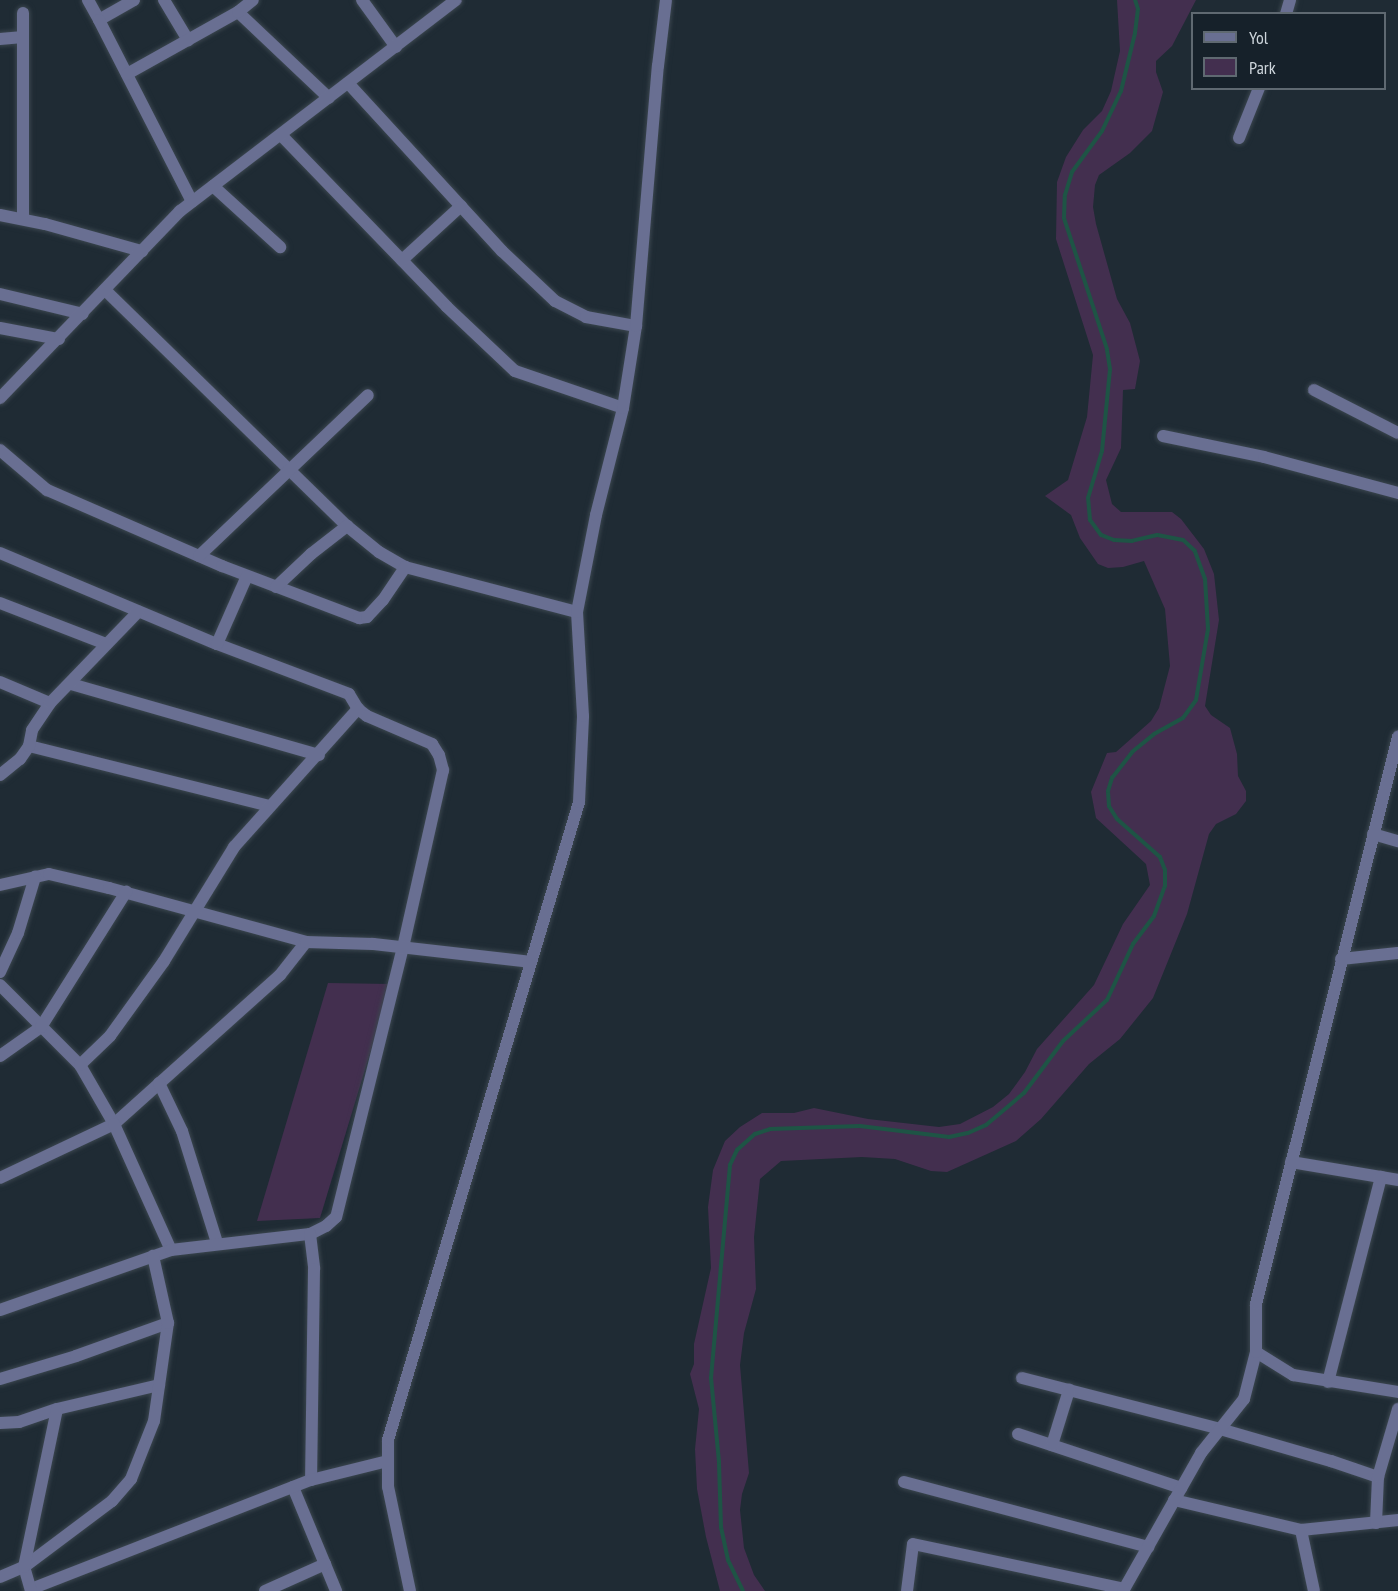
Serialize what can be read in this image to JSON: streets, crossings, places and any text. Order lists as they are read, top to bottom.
{
  "legend": ["Yol", "Park"]
}
